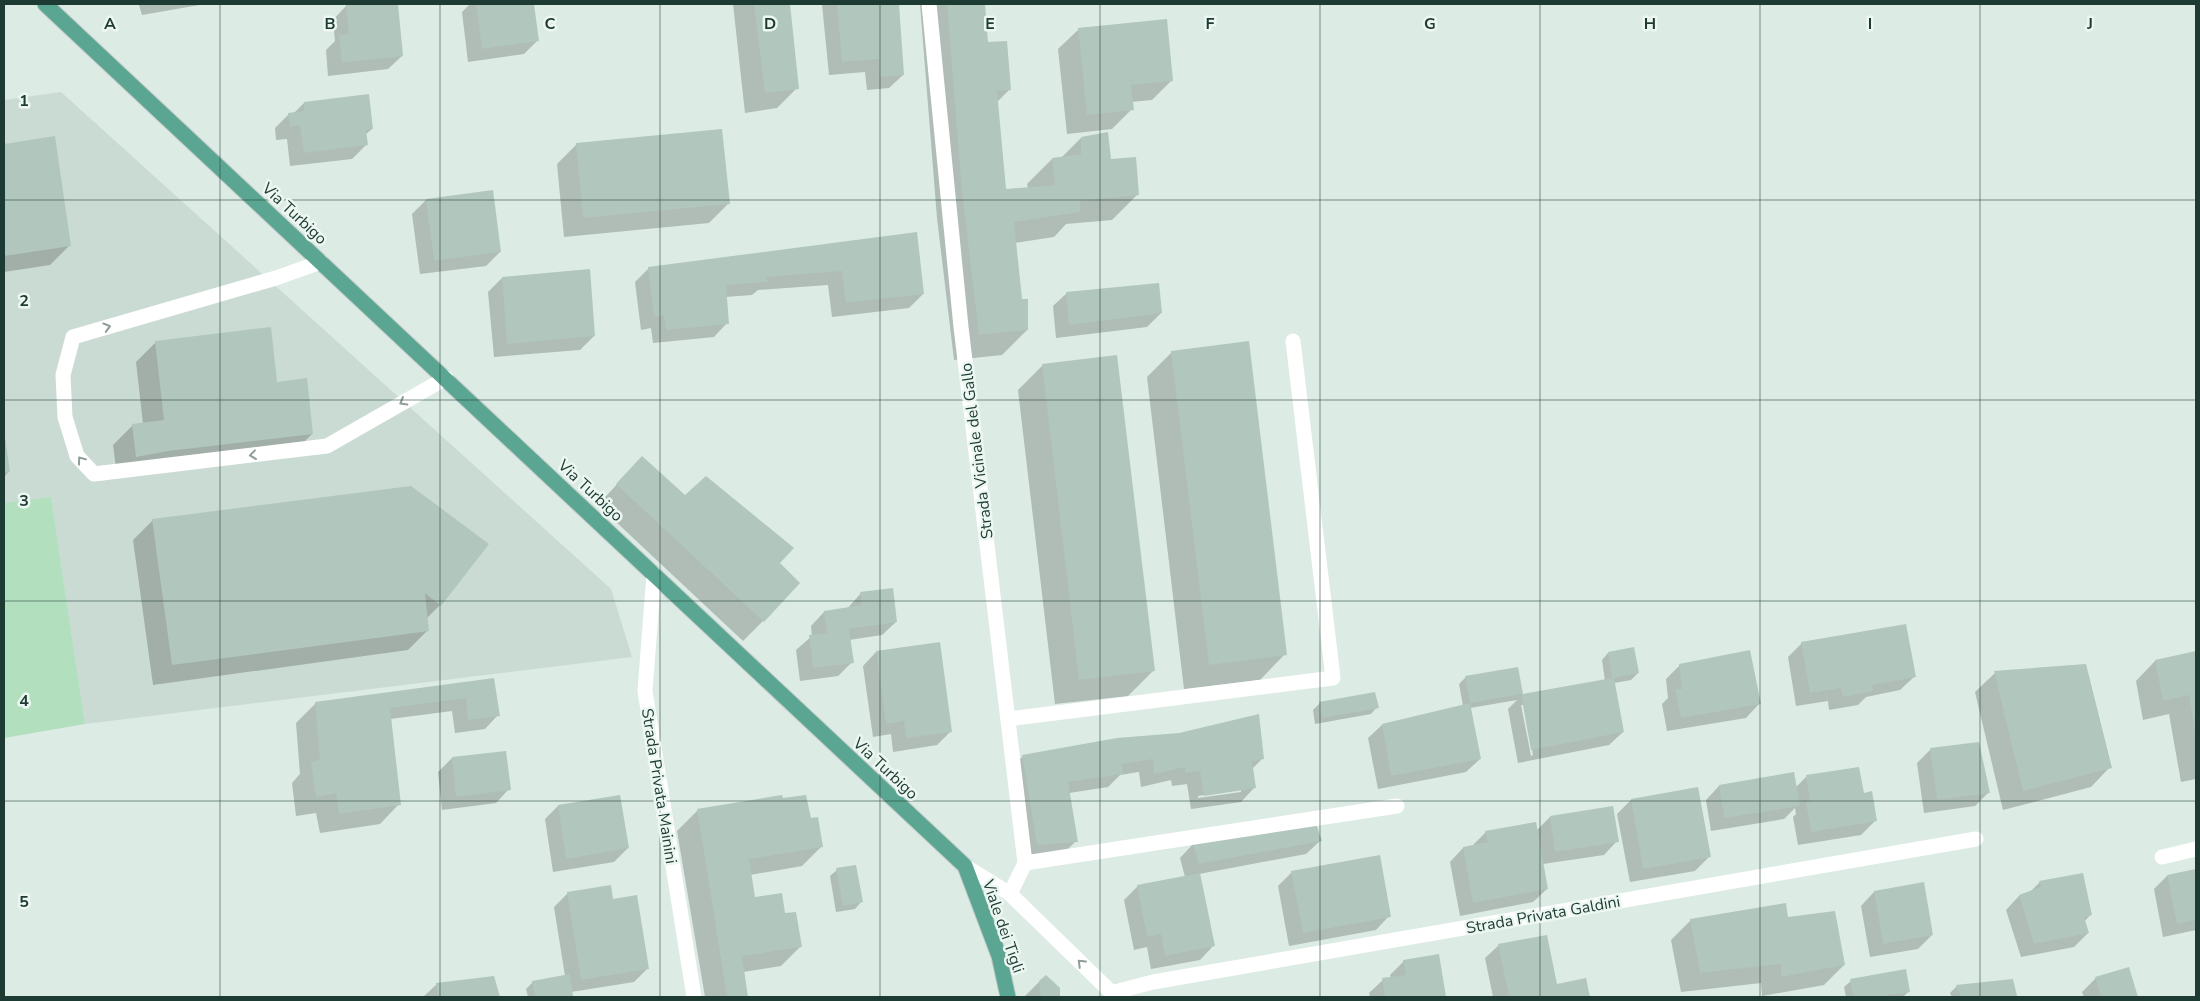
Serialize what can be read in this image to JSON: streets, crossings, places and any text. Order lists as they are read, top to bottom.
{
  "streets": {
    "main road": ["Via Turbigo", "Viale dei Tigli"],
    "street": ["Strada Vicinale del Gallo", "Strada Privata Mainini", "Strada Privata Galdini"]
  },
  "crossings": [
    ["Via Turbigo", "Strada Privata Mainini"],
    ["Via Turbigo", "Strada Privata Galdini"],
    ["Via Turbigo", "Viale dei Tigli"]
  ],
  "grid": {
    "columns": [
      "A",
      "B",
      "C",
      "D",
      "E",
      "F",
      "G",
      "H",
      "I",
      "J"
    ],
    "rows": [
      "1",
      "2",
      "3",
      "4",
      "5"
    ]
  }
}
